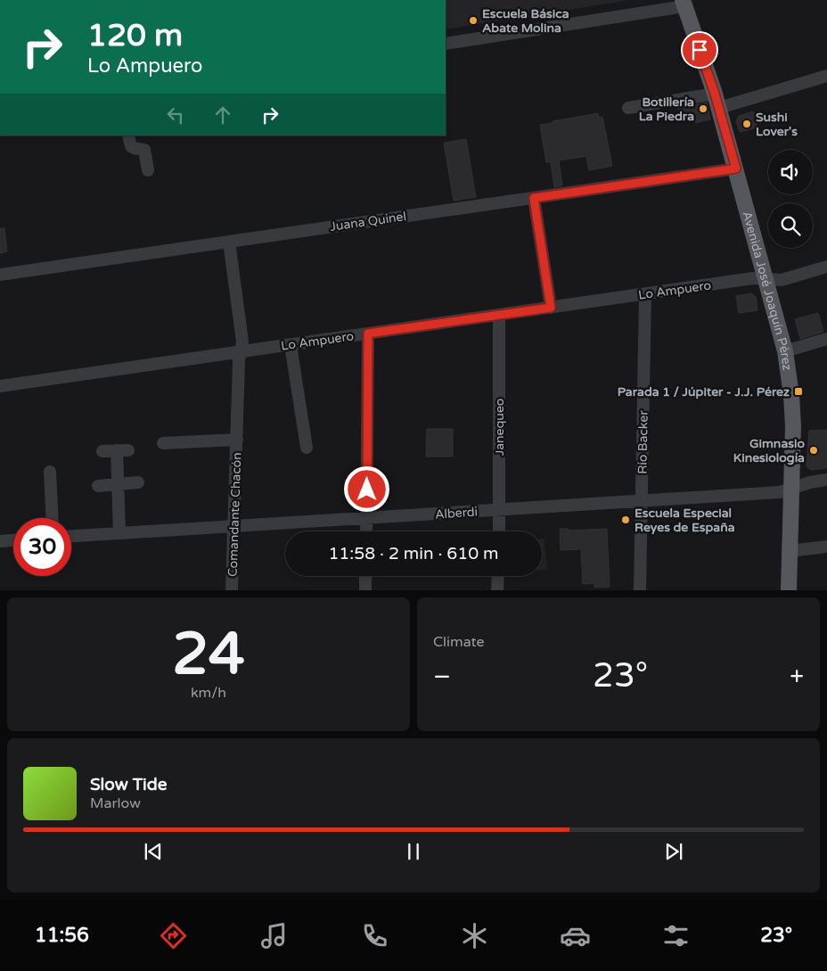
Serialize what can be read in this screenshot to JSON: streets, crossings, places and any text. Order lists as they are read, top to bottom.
{
  "streets": {
    "main road": ["Avenida José Joaquín Pérez"],
    "street": [
      "Juana Quinel",
      "Lo Ampuero",
      "Janequeo",
      "Río Backer",
      "Alberdi",
      "Comandante Chacón"
    ]
  },
  "crossings": [
    ["Juana Quinel", "Avenida José Joaquín Pérez"],
    ["Juana Quinel", "Comandante Chacón"],
    ["Lo Ampuero", "Avenida José Joaquín Pérez"],
    ["Lo Ampuero", "Janequeo"],
    ["Lo Ampuero", "Río Backer"],
    ["Lo Ampuero", "Comandante Chacón"],
    ["Avenida José Joaquín Pérez", "Alberdi"],
    ["Janequeo", "Alberdi"],
    ["Río Backer", "Alberdi"],
    ["Alberdi", "Comandante Chacón"]
  ],
  "places": {
    "other": [
      "Escuela Básica Abate Molina",
      "Botillería La Piedra",
      "Sushi Lover's",
      "Gimnasio Kinesiología",
      "Escuela Especial Reyes de España"
    ],
    "transit": ["Parada 1 / Júpiter - J.J. Pérez"]
  },
  "page": {
    "turn": ["120 m", "Lo Ampuero"],
    "limit": "30",
    "trip": "11:58 · 2 min · 610 m",
    "tile": [
      ["24", "km/h"],
      "Climate"
    ],
    "heat": ["−", "23°", "+"],
    "song": ["Slow Tide", "Marlow"],
    "tabs": ["11:56", "23°"]
  }
}
